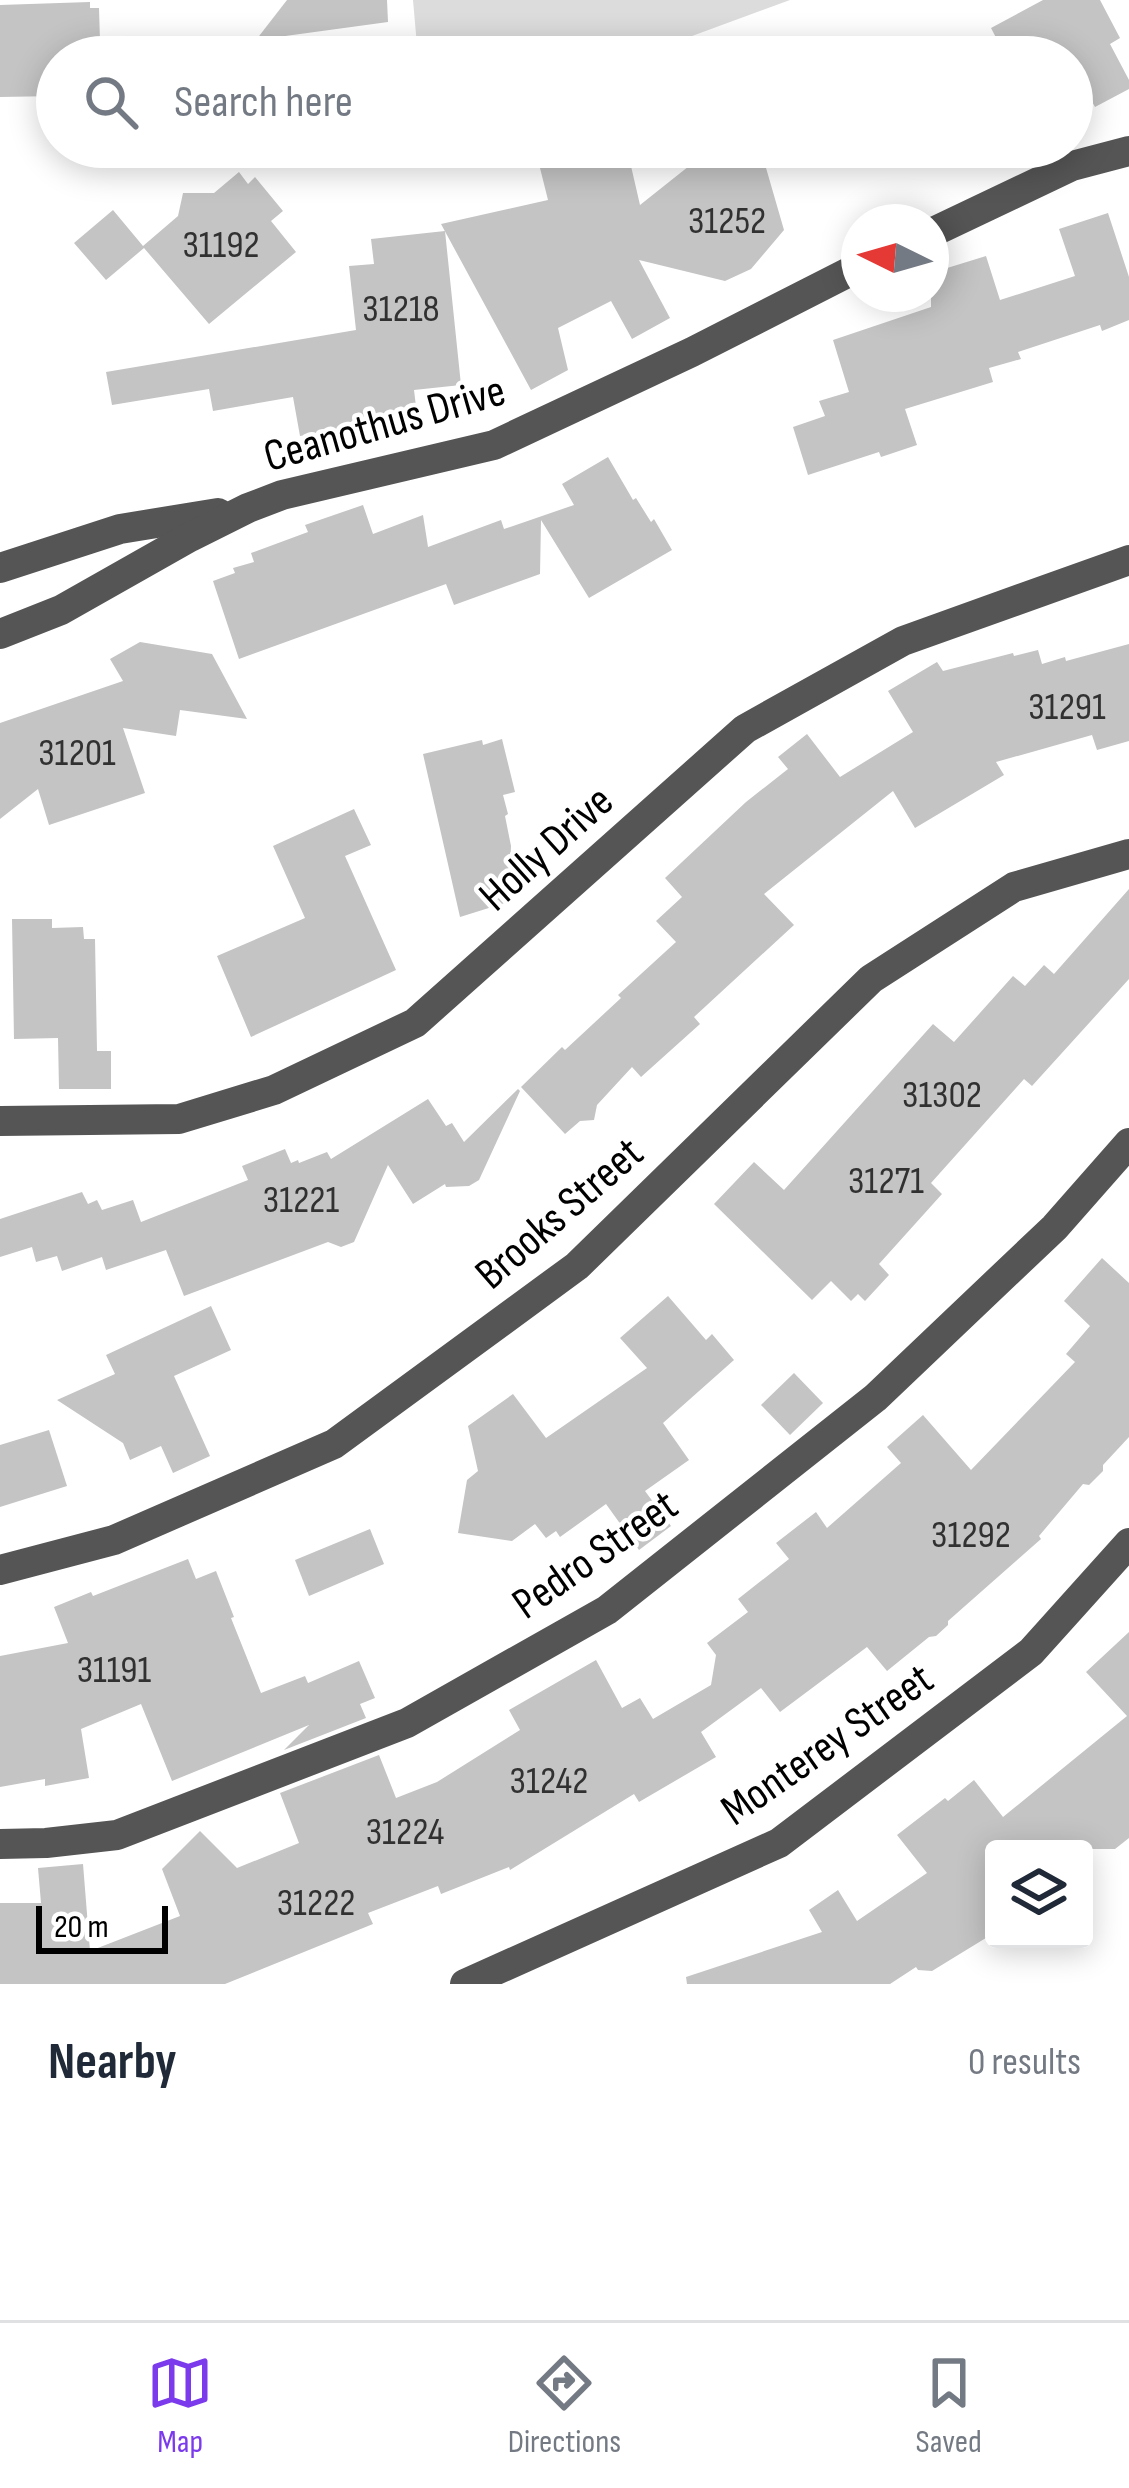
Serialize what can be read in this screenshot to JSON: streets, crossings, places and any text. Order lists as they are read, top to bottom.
{
  "streets": {
    "street": [
      "Ceanothus Drive",
      "Holly Drive",
      "Brooks Street",
      "Pedro Street",
      "Monterey Street"
    ]
  },
  "house_numbers": [
    "31252",
    "31192",
    "31218",
    "31291",
    "31201",
    "31302",
    "31271",
    "31221",
    "31292",
    "31191",
    "31242",
    "31224",
    "31222"
  ],
  "scale_bar": "20 m",
  "north": "left",
  "page": {
    "search": "Search here",
    "scale": "20 m",
    "heading": ["Nearby", "0 results"],
    "nav": ["Map", "Directions", "Saved"]
  }
}
